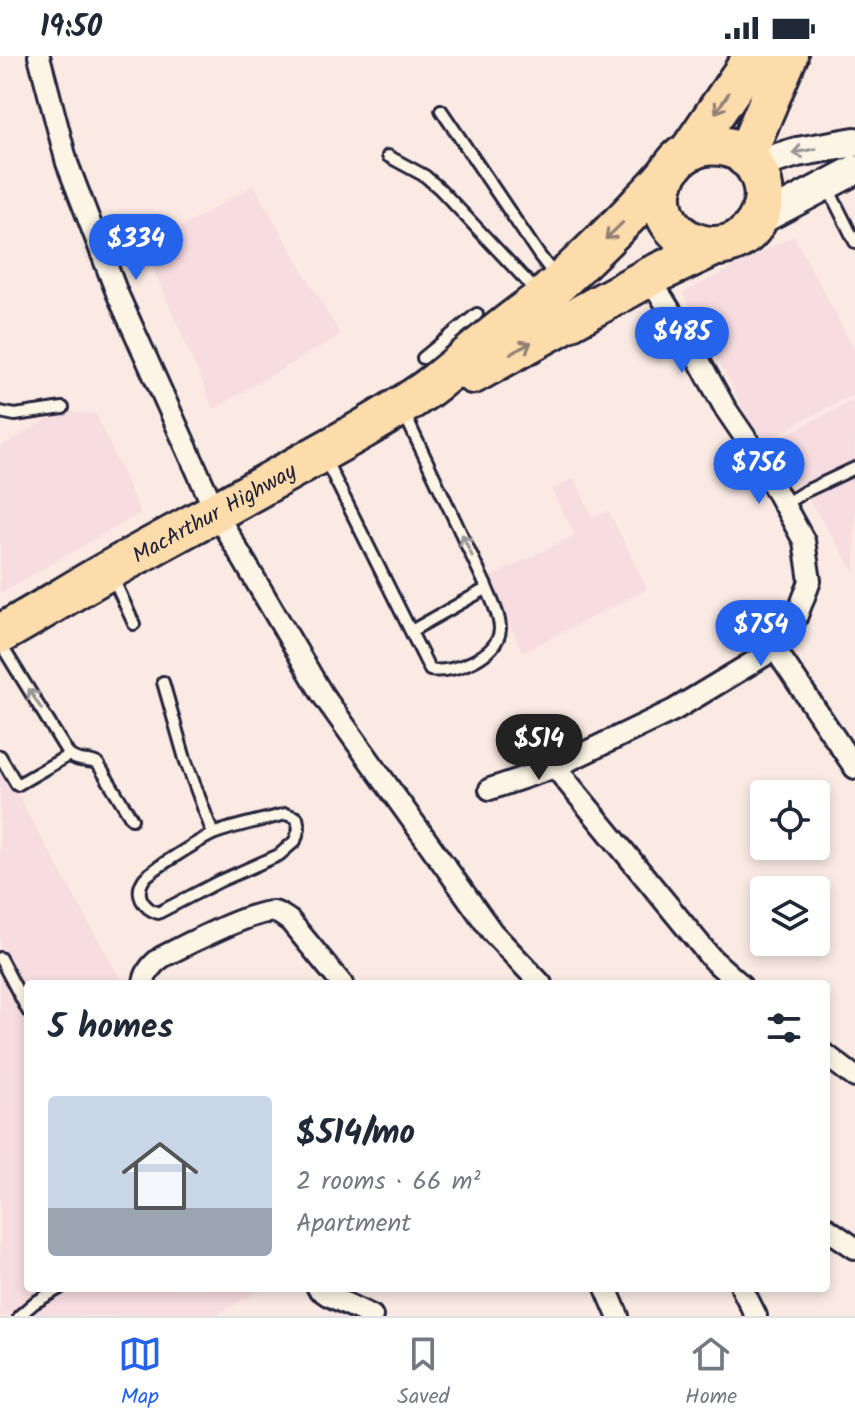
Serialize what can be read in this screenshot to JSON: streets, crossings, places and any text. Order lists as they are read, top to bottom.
{
  "streets": {
    "highway": ["MacArthur Highway"]
  },
  "page": {
    "status": "19:50",
    "price": [
      "$334",
      "$485",
      "$756",
      "$754",
      "$514"
    ],
    "heading": "5 homes",
    "list": [
      {
        "name": "$514/mo",
        "note": "2 rooms · 66 m² · Apartment"
      }
    ],
    "tabs": ["Map", "Saved", "Home"]
  }
}
